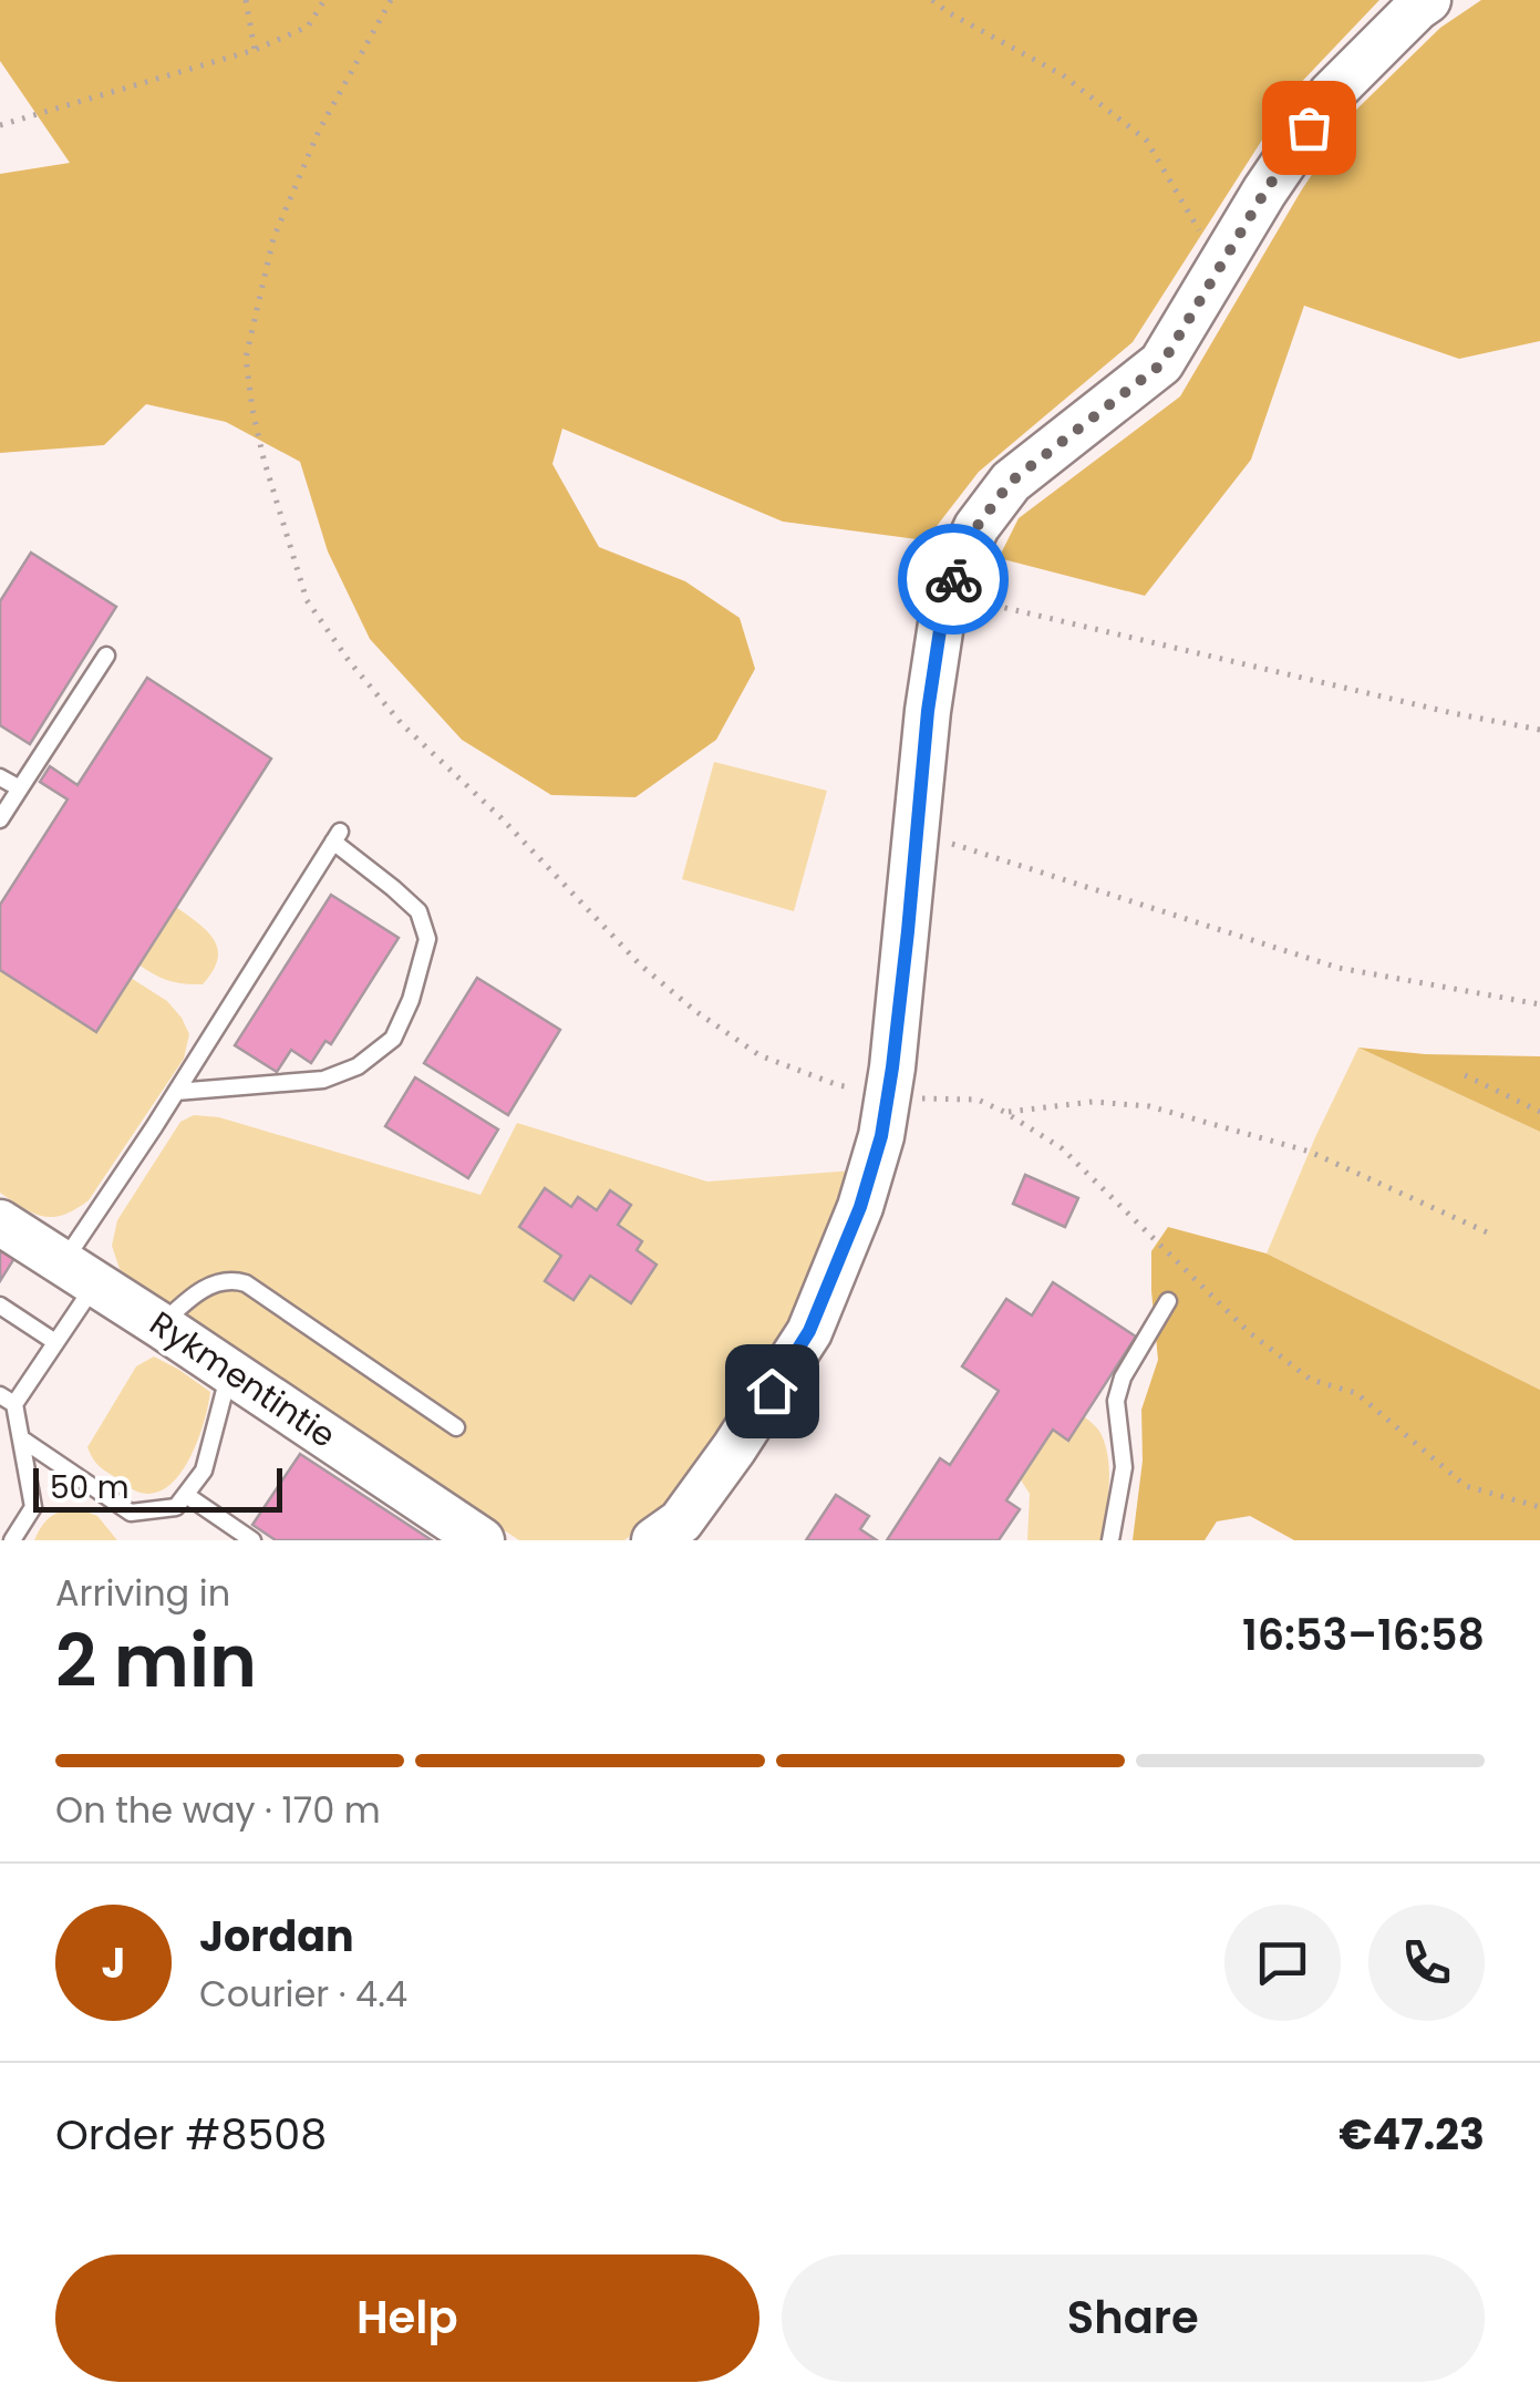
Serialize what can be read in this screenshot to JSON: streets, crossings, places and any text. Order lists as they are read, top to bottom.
{
  "streets": {
    "street": ["Rykmentintie"]
  },
  "scale_bar": "50 m",
  "page": {
    "scale": "50 m",
    "heading": ["2 min", "Arriving in", "16:53–16:58"],
    "panel": [
      "Jordan",
      "Courier · 4.4",
      "Order #8508",
      "€47.23"
    ],
    "bar": "On the way · 170 m",
    "round": "J",
    "buttons": ["Help", "Share"]
  }
}
